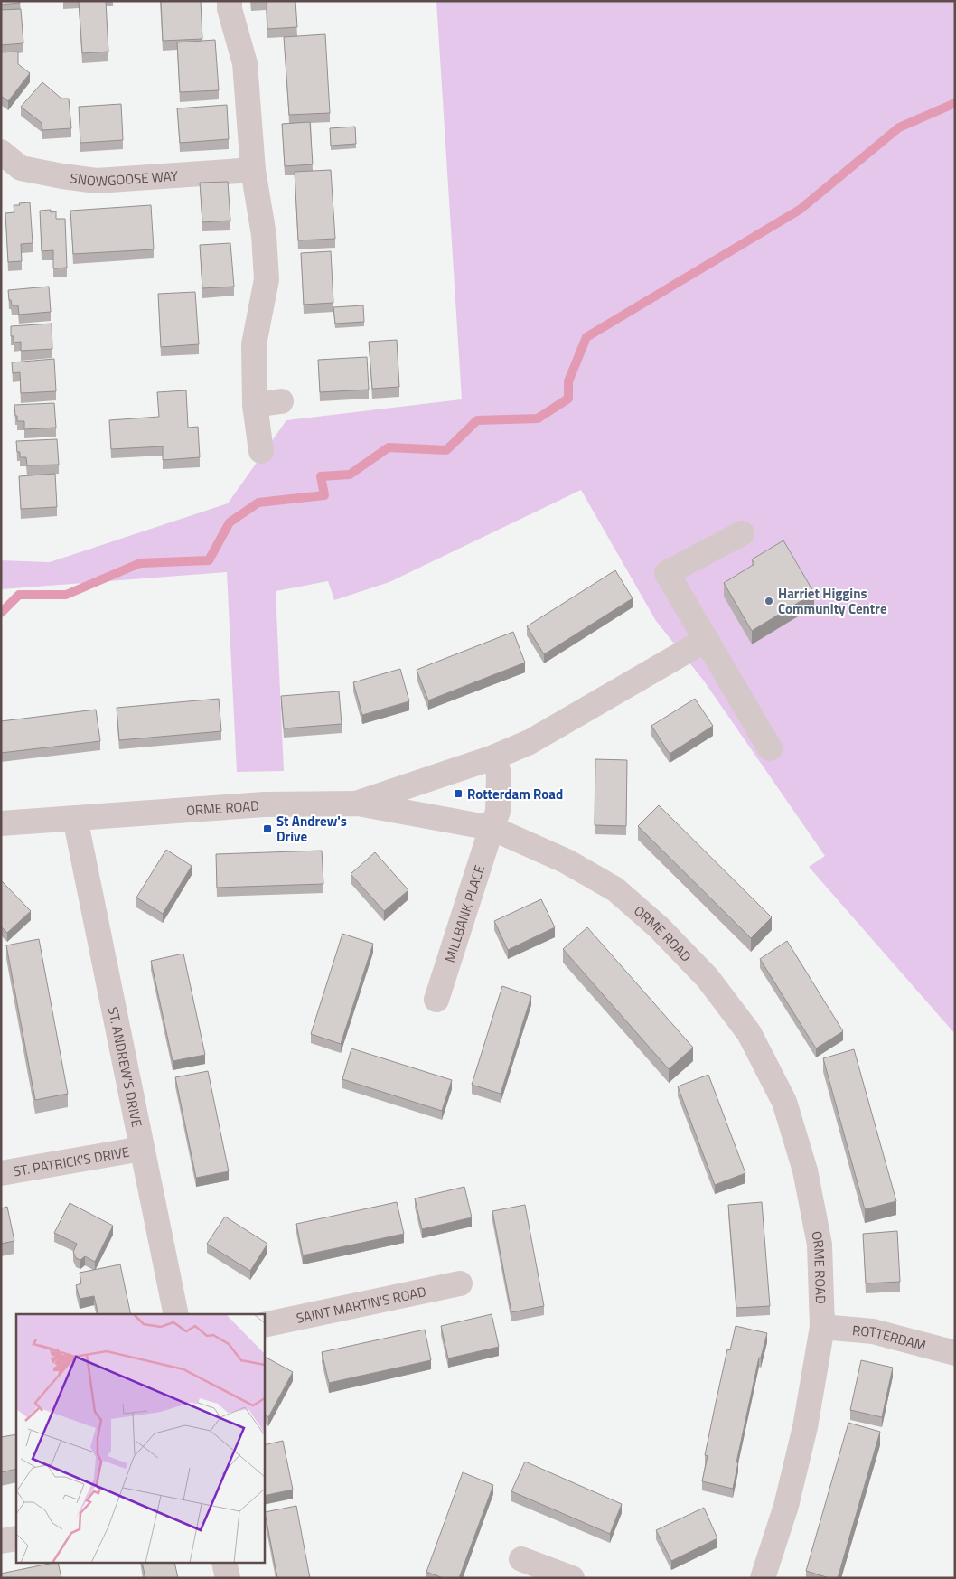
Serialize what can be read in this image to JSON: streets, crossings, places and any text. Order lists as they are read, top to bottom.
{
  "streets": {
    "street": [
      "SNOWGOOSE WAY",
      "ORME ROAD",
      "MILLBANK PLACE",
      "ST. ANDREW'S DRIVE",
      "ST. PATRICK'S DRIVE",
      "SAINT MARTIN'S ROAD",
      "ROTTERDAM"
    ]
  },
  "crossings": [
    ["ORME ROAD", "MILLBANK PLACE"],
    ["ORME ROAD", "ST. ANDREW'S DRIVE"],
    ["ORME ROAD", "ROTTERDAM"],
    ["ST. ANDREW'S DRIVE", "ST. PATRICK'S DRIVE"]
  ],
  "places": {
    "other": ["Harriet Higgins Community Centre"],
    "transit": ["Rotterdam Road", "St Andrew's Drive"]
  }
}
